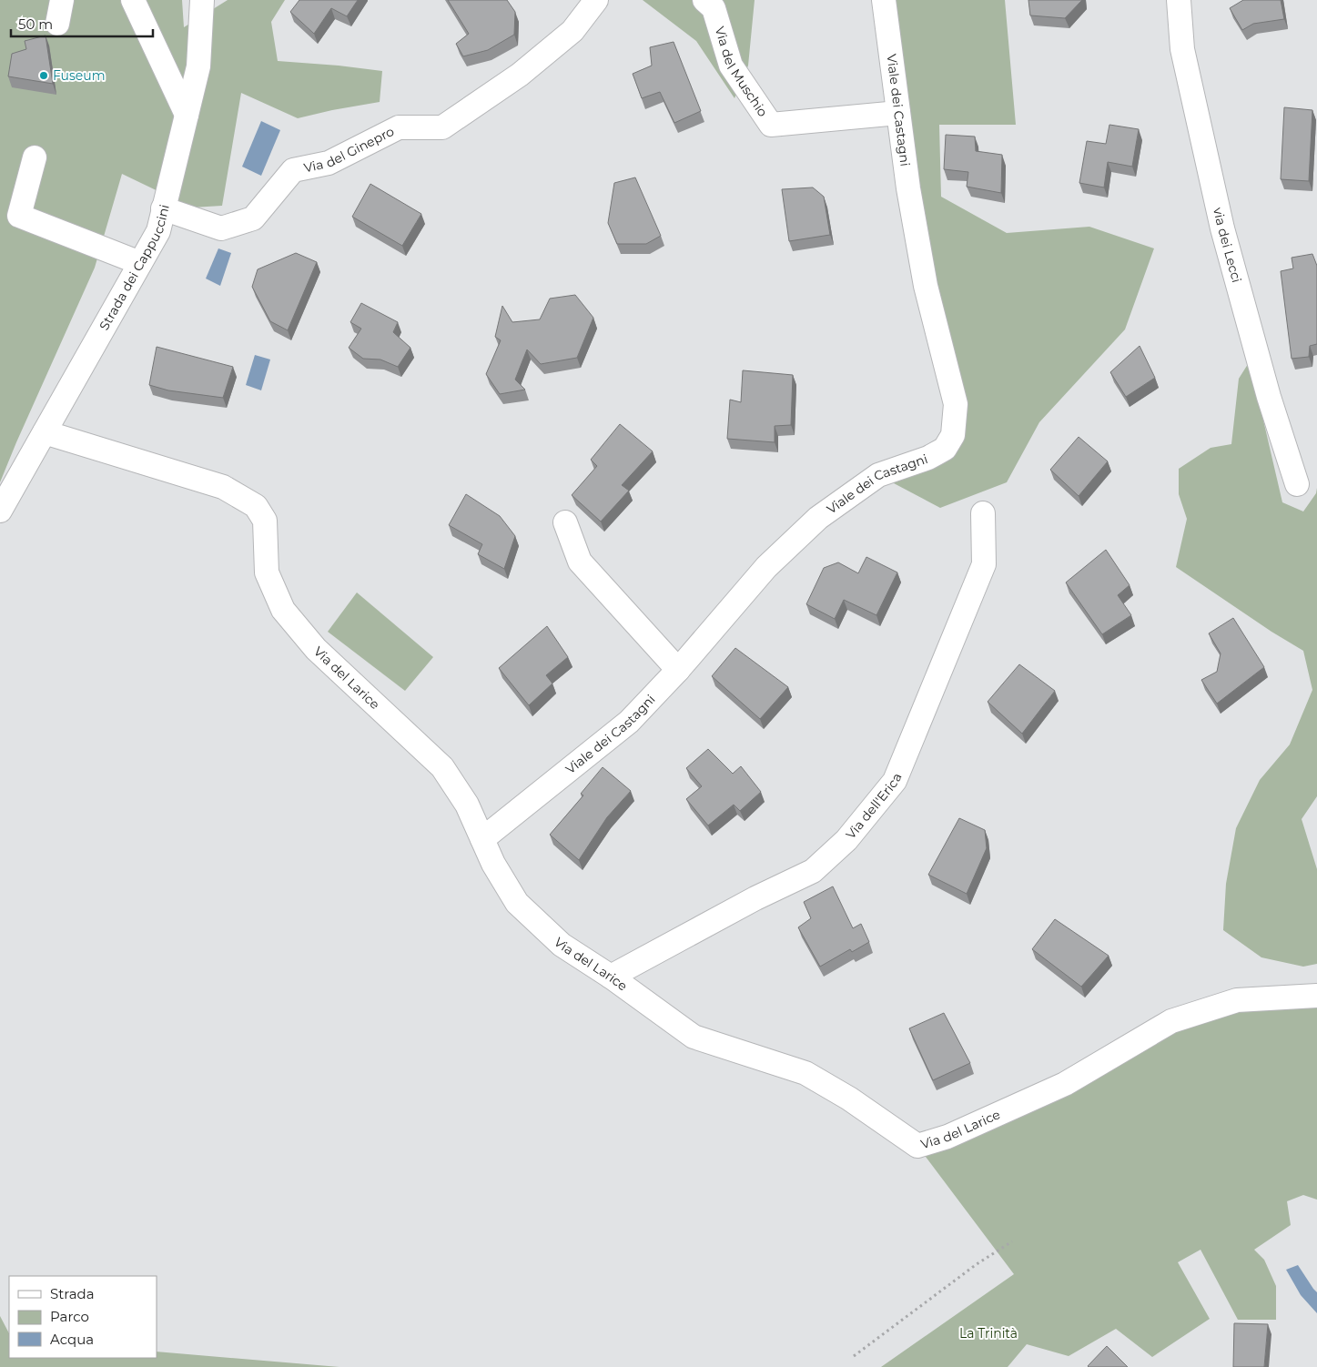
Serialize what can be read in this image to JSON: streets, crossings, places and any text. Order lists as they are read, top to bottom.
{
  "streets": {
    "street": [
      "Via del Muschio",
      "Viale dei Castagni",
      "Via del Ginepro",
      "via dei Lecci",
      "Strada dei Cappuccini",
      "Via del Larice",
      "Via dell'Erica"
    ]
  },
  "crossings": [
    ["Via del Muschio", "Viale dei Castagni"],
    ["Viale dei Castagni", "Via del Larice"],
    ["Via del Ginepro", "Strada dei Cappuccini"],
    ["Strada dei Cappuccini", "Via del Larice"],
    ["Via del Larice", "Via dell'Erica"]
  ],
  "parks": ["La Trinità"],
  "places": ["Fuseum"],
  "legend": ["Strada", "Parco", "Acqua"],
  "scale_bar": "50 m"
}
